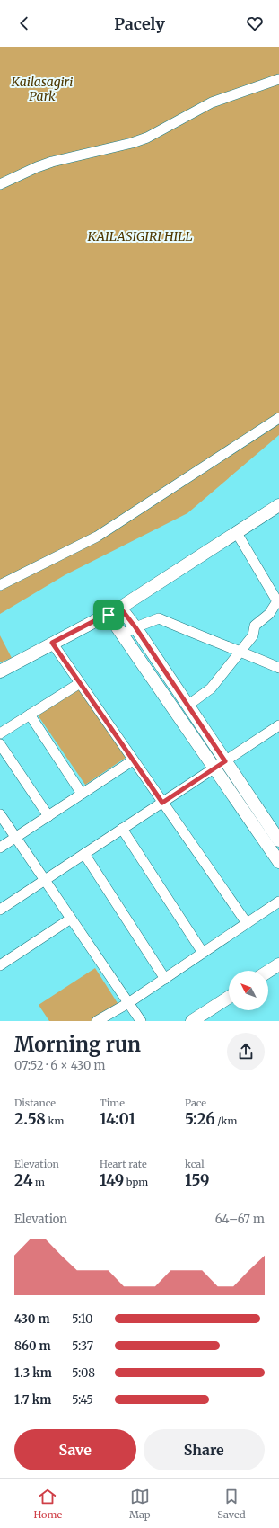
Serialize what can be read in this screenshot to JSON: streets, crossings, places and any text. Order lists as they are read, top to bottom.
{
  "parks": ["Kailasagiri Park", "KAILASIGIRI HILL"],
  "north": "top left",
  "page": {
    "header": "Pacely",
    "heading": ["Morning run", "07:52 · 6 × 430 m"],
    "stats": [
      ["Distance", "2.58 km"],
      ["Time", "14:01"],
      ["Pace", "5:26 /km"],
      ["Elevation", "24 m"],
      ["Heart rate", "149 bpm"],
      ["kcal", "159"]
    ],
    "chart": ["Elevation", "64–67 m"],
    "list": [
      {
        "name": "430 m",
        "note": "5:10"
      },
      {
        "name": "860 m",
        "note": "5:37"
      },
      {
        "name": "1.3 km",
        "note": "5:08"
      },
      {
        "name": "1.7 km",
        "note": "5:45"
      }
    ],
    "buttons": ["Save", "Share"],
    "tabs": ["Home", "Map", "Saved"]
  }
}
